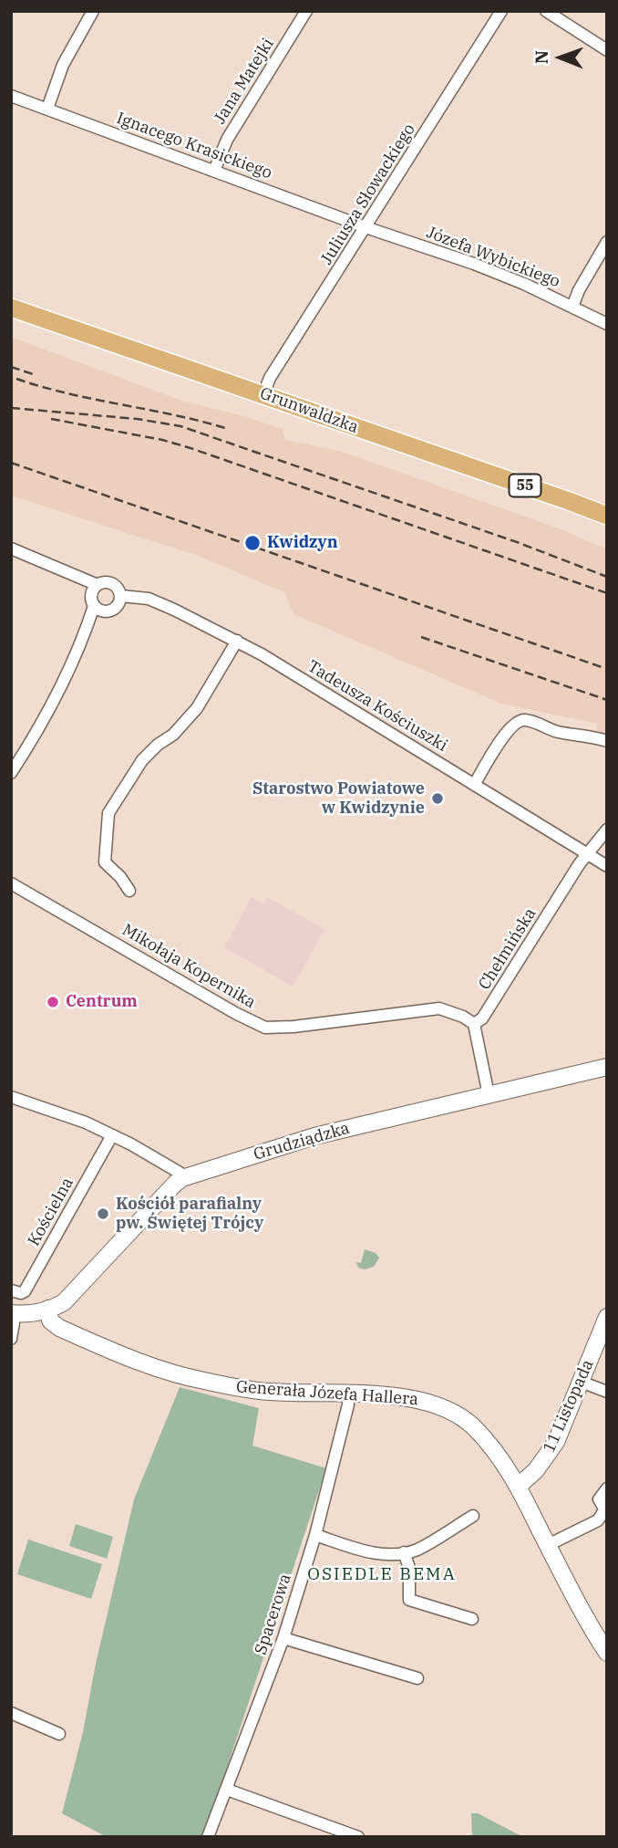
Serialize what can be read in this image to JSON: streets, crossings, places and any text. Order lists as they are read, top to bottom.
{
  "streets": {
    "main road": ["Grunwaldzka", "55"],
    "street": [
      "Jana Matejki",
      "Ignacego Krasickiego",
      "Juliusza Słowackiego",
      "Józefa Wybickiego",
      "Tadeusza Kościuszki",
      "Chełmińska",
      "Mikołaja Kopernika",
      "Grudziądzka",
      "Kościelna",
      "Generała Józefa Hallera",
      "11 Listopada",
      "Spacerowa"
    ]
  },
  "crossings": [
    ["Jana Matejki", "Ignacego Krasickiego"],
    ["Ignacego Krasickiego", "Juliusza Słowackiego"],
    ["Ignacego Krasickiego", "Józefa Wybickiego"],
    ["Juliusza Słowackiego", "Józefa Wybickiego"],
    ["Juliusza Słowackiego", "Grunwaldzka"],
    ["Tadeusza Kościuszki", "Chełmińska"],
    ["Chełmińska", "Mikołaja Kopernika"],
    ["Grudziądzka", "Generała Józefa Hallera"],
    ["Generała Józefa Hallera", "11 Listopada"],
    ["Generała Józefa Hallera", "Spacerowa"]
  ],
  "districts": ["OSIEDLE BEMA"],
  "places": [
    "Kwidzyn",
    "Starostwo Powiatowe w Kwidzynie",
    "Centrum",
    "Kościół parafialny pw. Świętej Trójcy"
  ],
  "north": "left"
}
